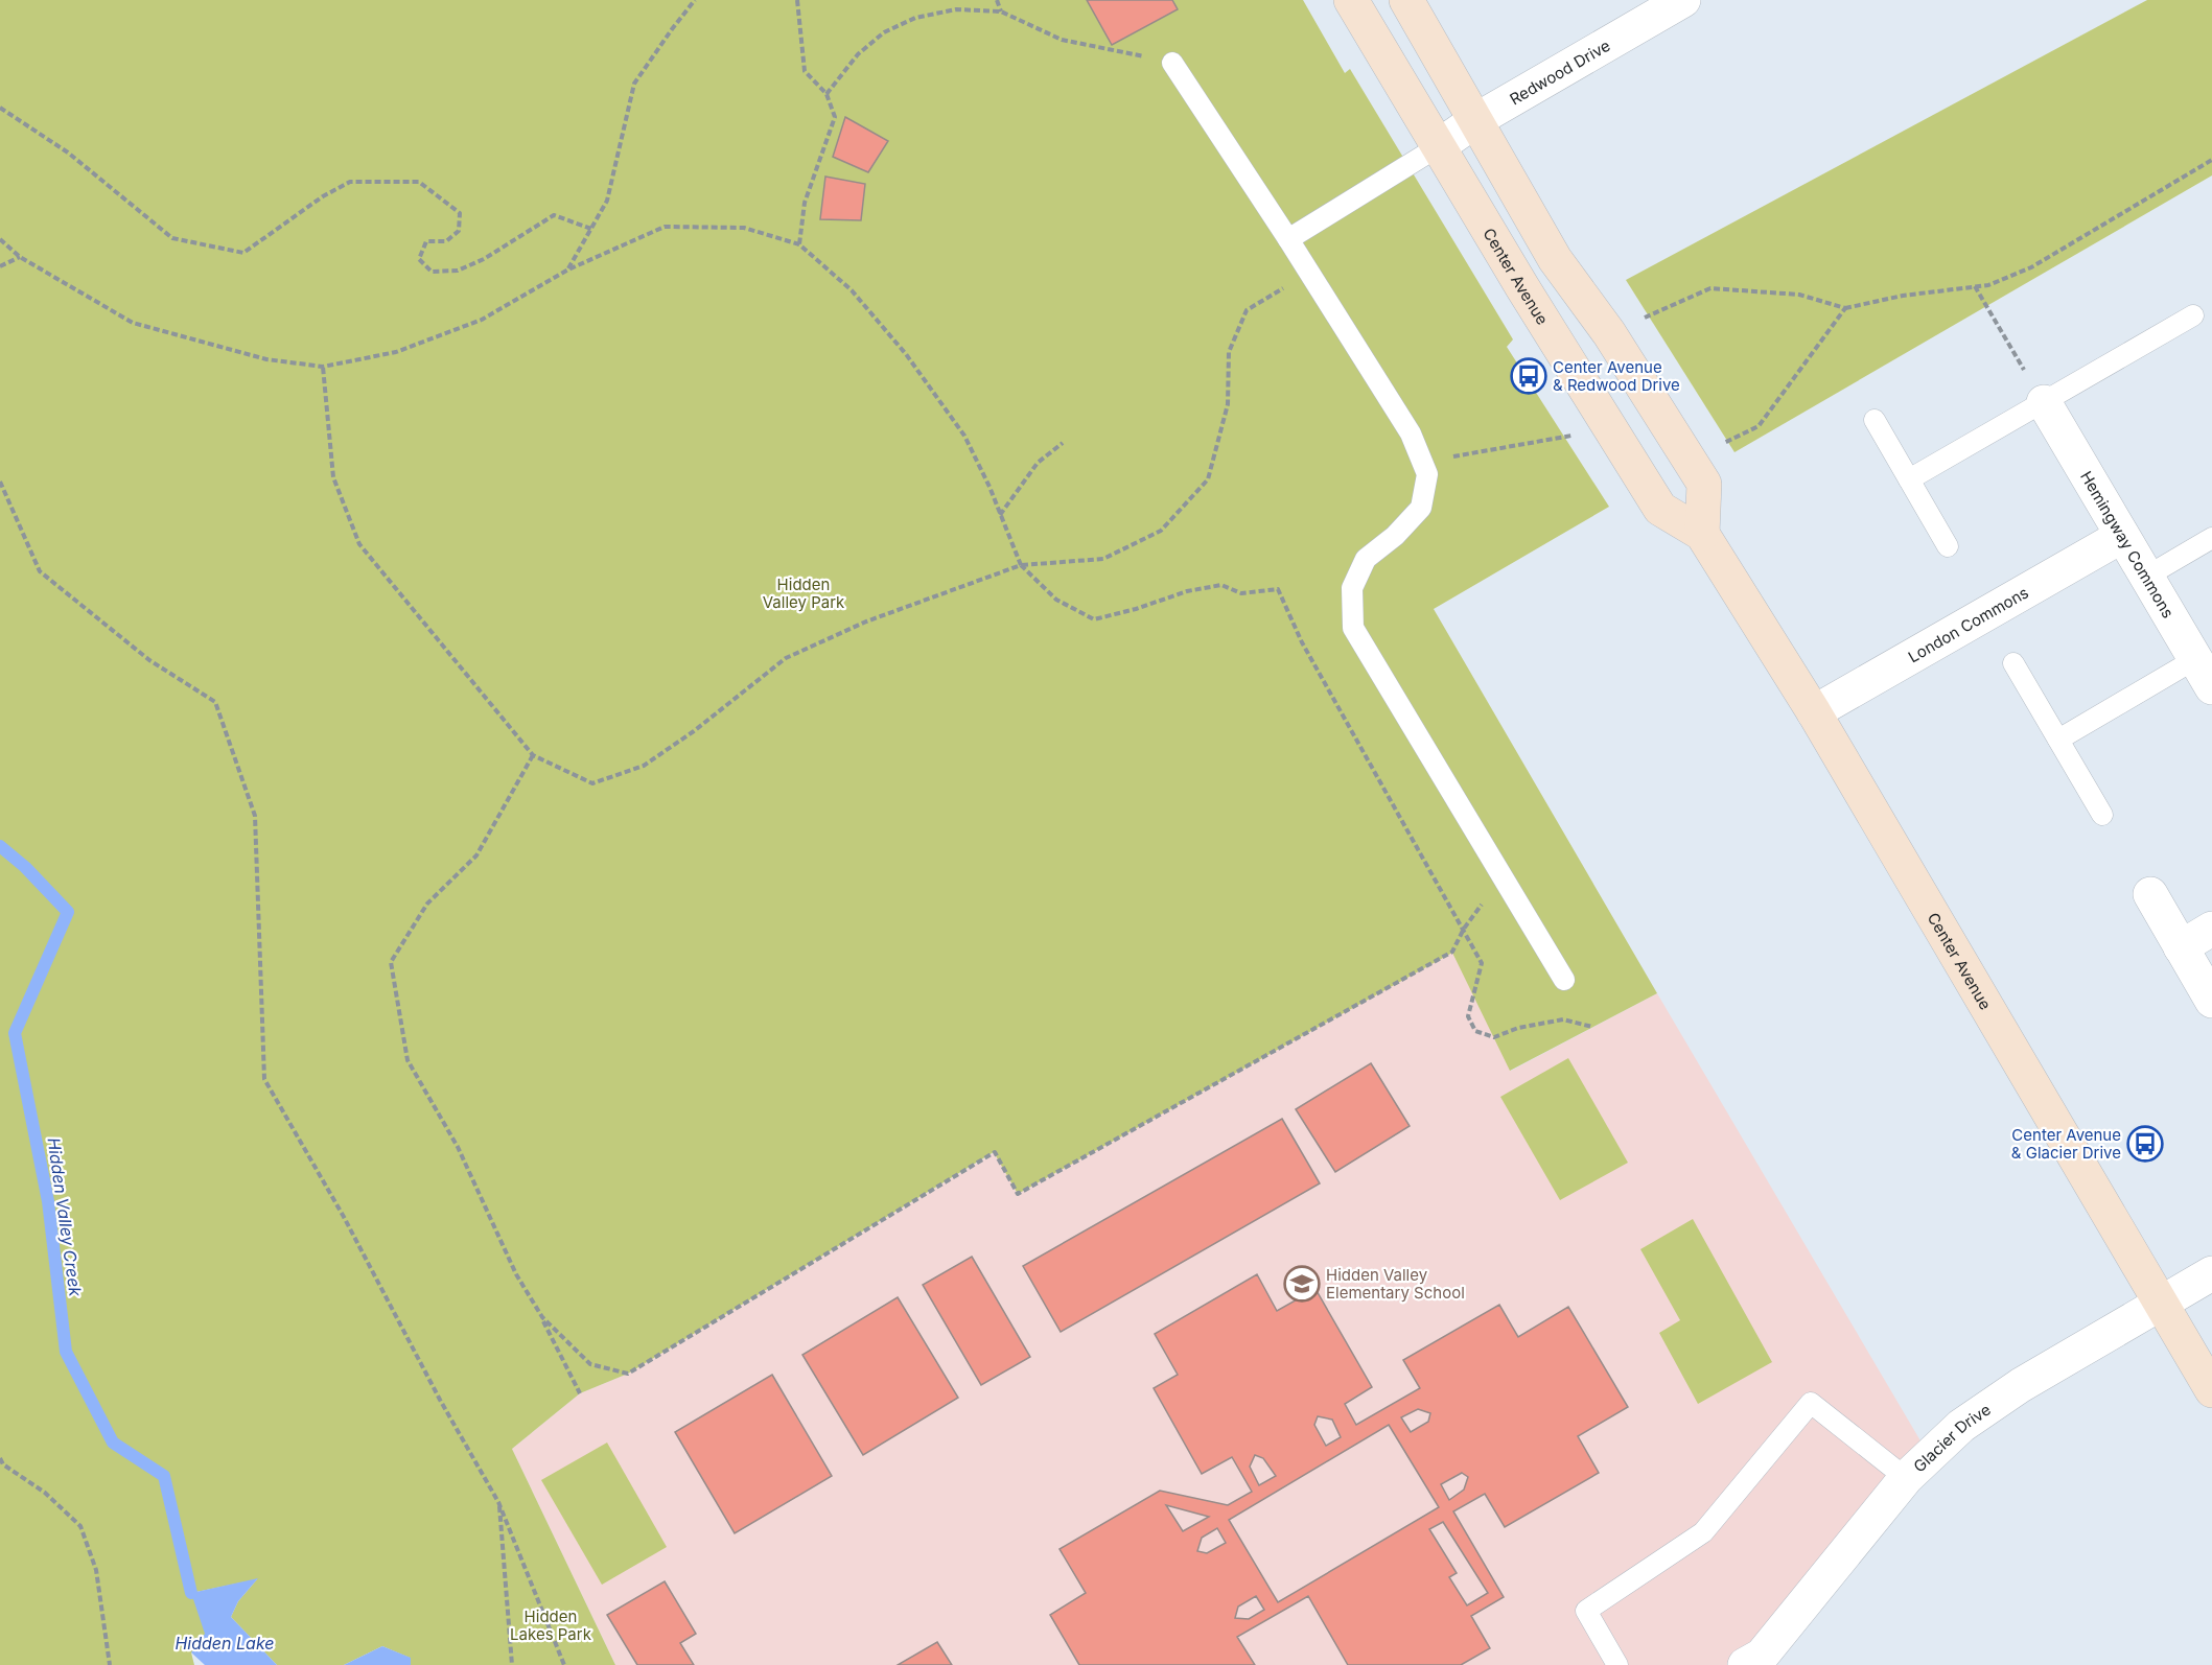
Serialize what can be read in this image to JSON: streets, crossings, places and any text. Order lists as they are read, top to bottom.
{
  "streets": {
    "street": [
      "Redwood Drive",
      "Center Avenue",
      "Hemingway Commons",
      "London Commons",
      "Glacier Drive"
    ]
  },
  "crossings": [
    ["Redwood Drive", "Center Avenue"],
    ["Center Avenue", "London Commons"],
    ["Center Avenue", "Glacier Drive"],
    ["Hemingway Commons", "London Commons"]
  ],
  "water": ["Hidden Valley Creek", "Hidden Lake"],
  "parks": ["Hidden Valley Park", "Hidden Lakes Park"],
  "places": {
    "bus stop": ["Center Avenue & Redwood Drive", "Center Avenue & Glacier Drive"],
    "school or university": ["Hidden Valley Elementary School"]
  }
}
